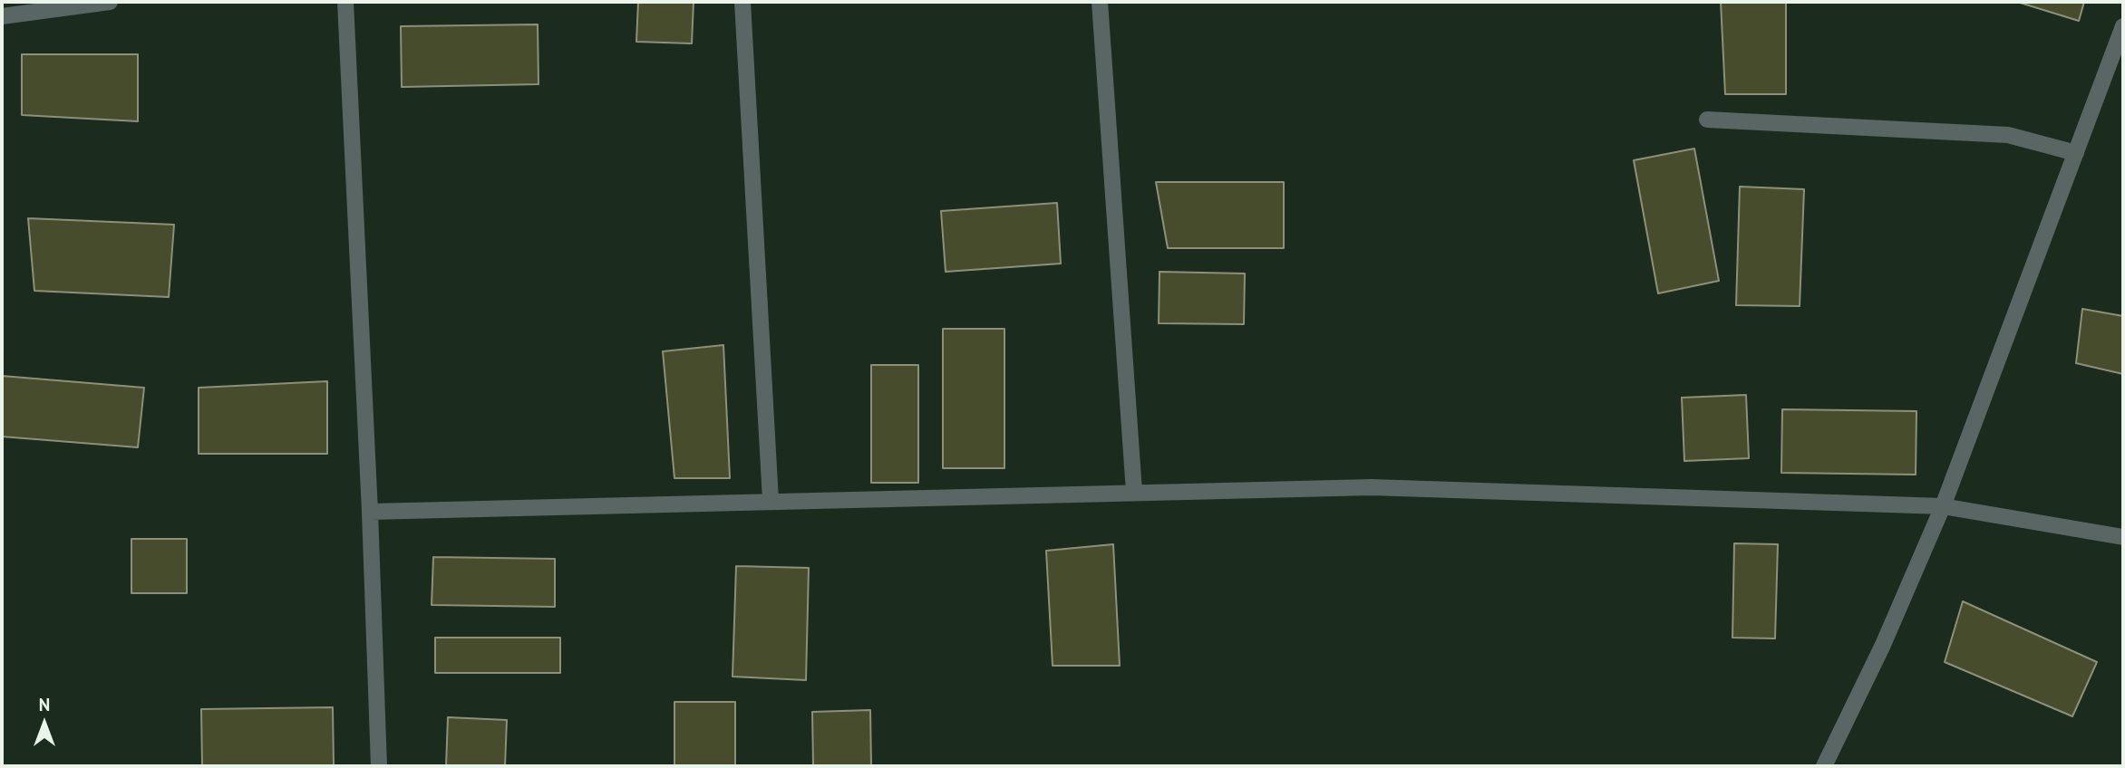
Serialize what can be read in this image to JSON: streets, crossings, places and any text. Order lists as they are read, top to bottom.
{
  "north": "top"
}
